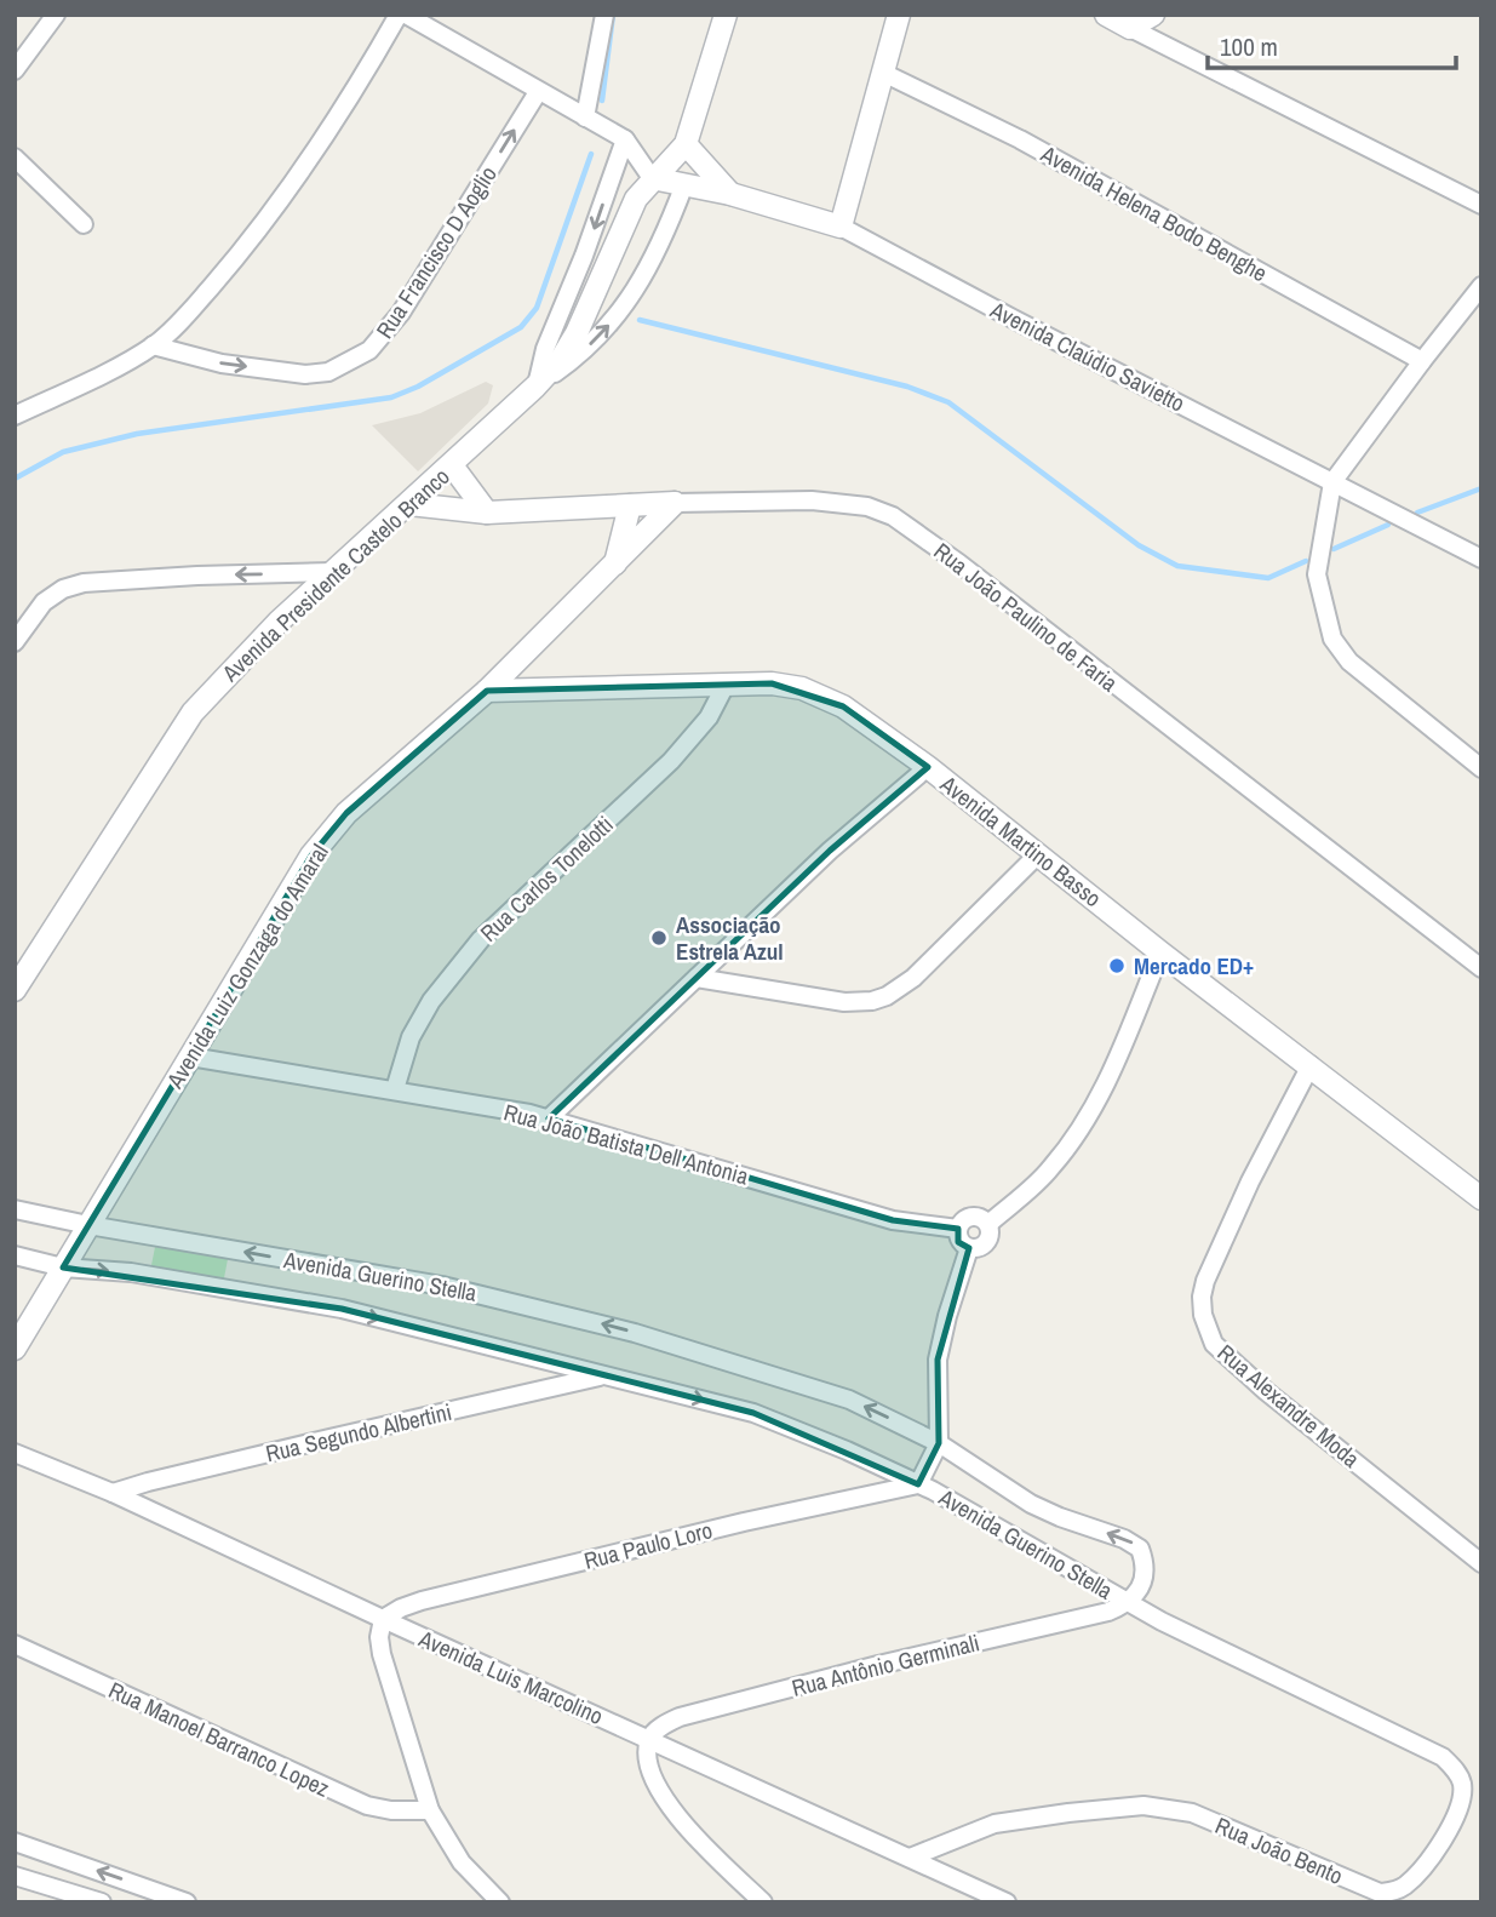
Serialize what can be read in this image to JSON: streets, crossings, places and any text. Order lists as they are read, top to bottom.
{
  "streets": {
    "street": [
      "Avenida Helena Bodo Benghe",
      "Rua Francisco D Aoglio",
      "Avenida Claúdio Savietto",
      "Avenida Presidente Castelo Branco",
      "Rua João Paulino de Faria",
      "Avenida Martino Basso",
      "Rua Carlos Tonelotti",
      "Avenida Luiz Gonzaga do Amaral",
      "Rua João Batista Dell Antonia",
      "Avenida Guerino Stella",
      "Rua Alexandre Moda",
      "Rua Segundo Albertini",
      "Rua Paulo Loro",
      "Rua Antônio Germinali",
      "Avenida Luis Marcolino",
      "Rua Manoel Barranco Lopez",
      "Rua João Bento"
    ]
  },
  "crossings": [
    ["Avenida Claúdio Savietto", "Avenida Presidente Castelo Branco"],
    ["Avenida Presidente Castelo Branco", "Rua João Paulino de Faria"],
    ["Rua João Paulino de Faria", "Avenida Luiz Gonzaga do Amaral"],
    ["Avenida Martino Basso", "Rua Carlos Tonelotti"],
    ["Avenida Martino Basso", "Avenida Luiz Gonzaga do Amaral"],
    ["Avenida Martino Basso", "Rua Alexandre Moda"],
    ["Rua Carlos Tonelotti", "Rua João Batista Dell Antonia"],
    ["Avenida Luiz Gonzaga do Amaral", "Rua João Batista Dell Antonia"],
    ["Avenida Luiz Gonzaga do Amaral", "Avenida Guerino Stella"],
    ["Avenida Guerino Stella", "Rua Segundo Albertini"],
    ["Avenida Guerino Stella", "Rua Paulo Loro"],
    ["Avenida Guerino Stella", "Rua Antônio Germinali"],
    ["Avenida Guerino Stella", "Rua João Bento"],
    ["Rua Segundo Albertini", "Avenida Luis Marcolino"],
    ["Rua Paulo Loro", "Avenida Luis Marcolino"],
    ["Rua Antônio Germinali", "Avenida Luis Marcolino"],
    ["Rua Antônio Germinali", "Rua João Bento"],
    ["Avenida Luis Marcolino", "Rua João Bento"]
  ],
  "places": ["Associação Estrela Azul", "Mercado ED+"],
  "scale_bar": "100 m"
}
